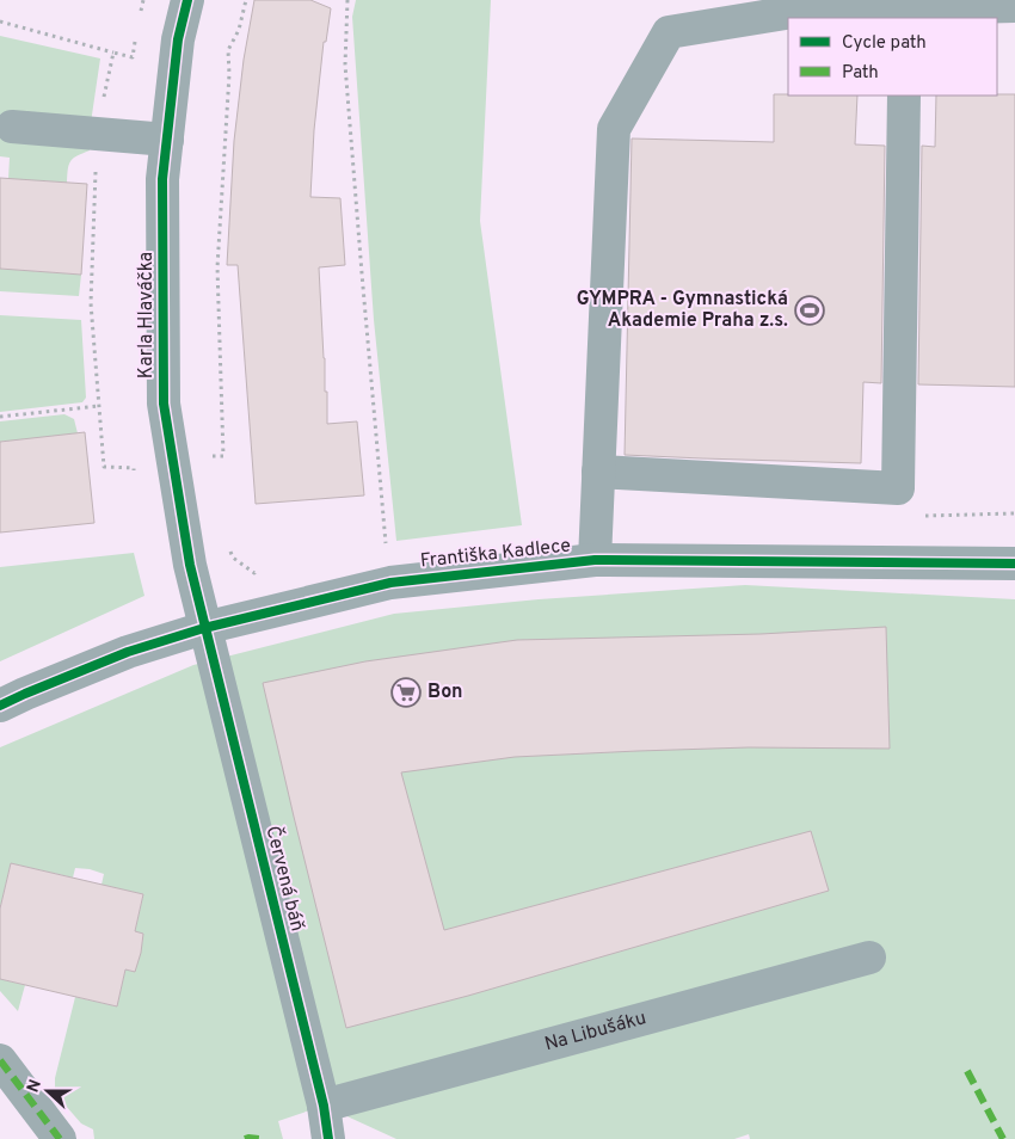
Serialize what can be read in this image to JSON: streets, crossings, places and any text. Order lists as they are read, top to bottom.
{
  "streets": {
    "street": [
      "Karla Hlaváčka",
      "Františka Kadlece",
      "Červená báň",
      "Na Libušáku"
    ]
  },
  "crossings": [
    ["Karla Hlaváčka", "Františka Kadlece"],
    ["Karla Hlaváčka", "Červená báň"],
    ["Františka Kadlece", "Červená báň"],
    ["Červená báň", "Na Libušáku"]
  ],
  "places": {
    "sports": ["GYMPRA - Gymnastická Akademie Praha z.s."],
    "supermarket": ["Bon"]
  },
  "legend": ["Cycle path", "Path"],
  "north": "left"
}
